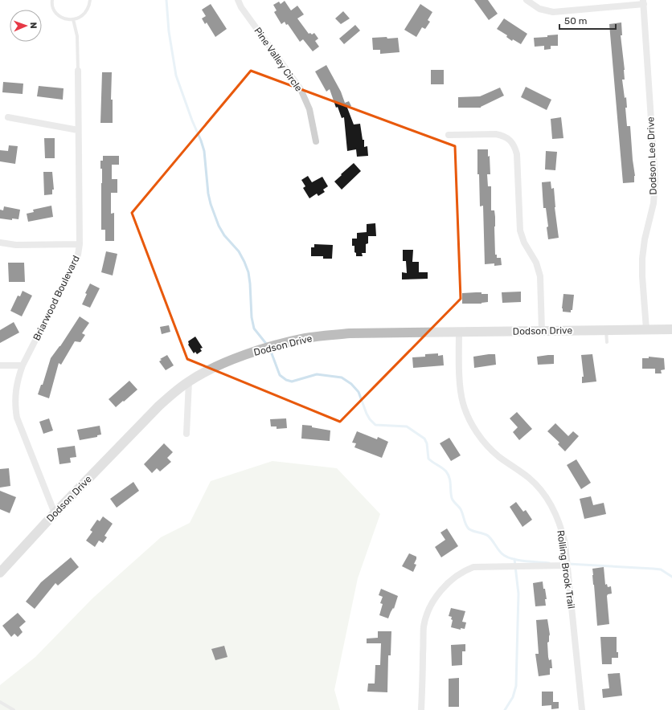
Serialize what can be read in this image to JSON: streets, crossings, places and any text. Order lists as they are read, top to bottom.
{
  "streets": {
    "street": [
      "Pine Valley Circle",
      "Dodson Lee Drive",
      "Briarwood Boulevard",
      "Dodson Drive",
      "Rolling Brook Trail"
    ]
  },
  "crossings": [
    ["Dodson Lee Drive", "Dodson Drive"],
    ["Briarwood Boulevard", "Dodson Drive"],
    ["Dodson Drive", "Rolling Brook Trail"]
  ],
  "scale_bar": "50 m",
  "north": "right"
}
